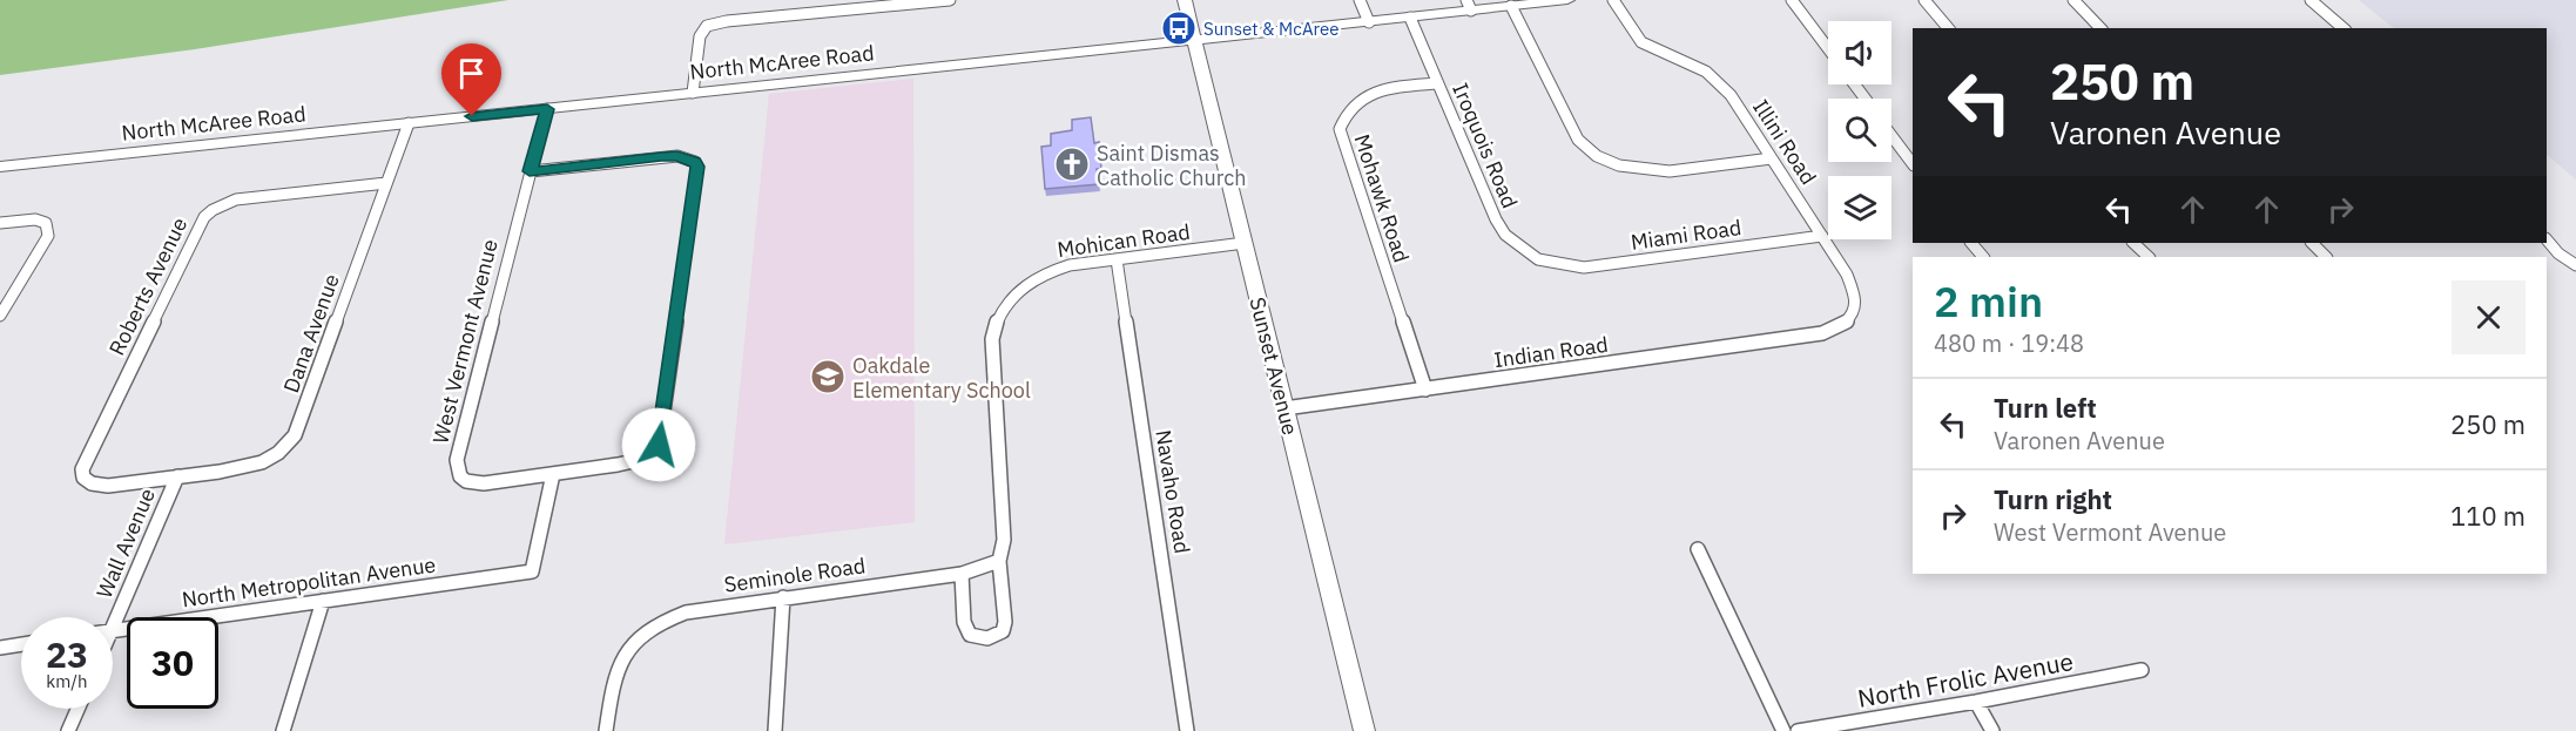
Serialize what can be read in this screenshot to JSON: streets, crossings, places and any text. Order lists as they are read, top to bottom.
{
  "streets": {
    "street": [
      "North McAree Road",
      "Illini Road",
      "Iroquois Road",
      "Mohawk Road",
      "Miami Road",
      "Mohican Road",
      "Roberts Avenue",
      "Dana Avenue",
      "West Vermont Avenue",
      "Indian Road",
      "Sunset Avenue",
      "Navaho Road",
      "Wall Avenue",
      "Seminole Road",
      "North Metropolitan Avenue",
      "North Frolic Avenue"
    ]
  },
  "crossings": [
    ["North McAree Road", "Iroquois Road"],
    ["North McAree Road", "Dana Avenue"],
    ["North McAree Road", "West Vermont Avenue"],
    ["North McAree Road", "Sunset Avenue"],
    ["Illini Road", "Miami Road"],
    ["Illini Road", "Indian Road"],
    ["Iroquois Road", "Mohawk Road"],
    ["Iroquois Road", "Miami Road"],
    ["Mohawk Road", "Indian Road"],
    ["Mohican Road", "Sunset Avenue"],
    ["Mohican Road", "Navaho Road"],
    ["Mohican Road", "Seminole Road"],
    ["Roberts Avenue", "Dana Avenue"],
    ["Roberts Avenue", "Wall Avenue"],
    ["Dana Avenue", "Wall Avenue"],
    ["West Vermont Avenue", "North Metropolitan Avenue"],
    ["Indian Road", "Sunset Avenue"]
  ],
  "places": {
    "bus stop": ["Sunset & McAree"],
    "church": ["Saint Dismas Catholic Church"],
    "school or university": ["Oakdale Elementary School"]
  },
  "page": {
    "turn": ["250 m", "Varonen Avenue"],
    "heading": ["2 min", "480 m · 19:48"],
    "list": [
      {
        "name": "Turn left",
        "note": "Varonen Avenue",
        "value": "250 m"
      },
      {
        "name": "Turn right",
        "note": "West Vermont Avenue",
        "value": "110 m"
      }
    ],
    "speed": "23 km/h",
    "limit": "30"
  }
}
